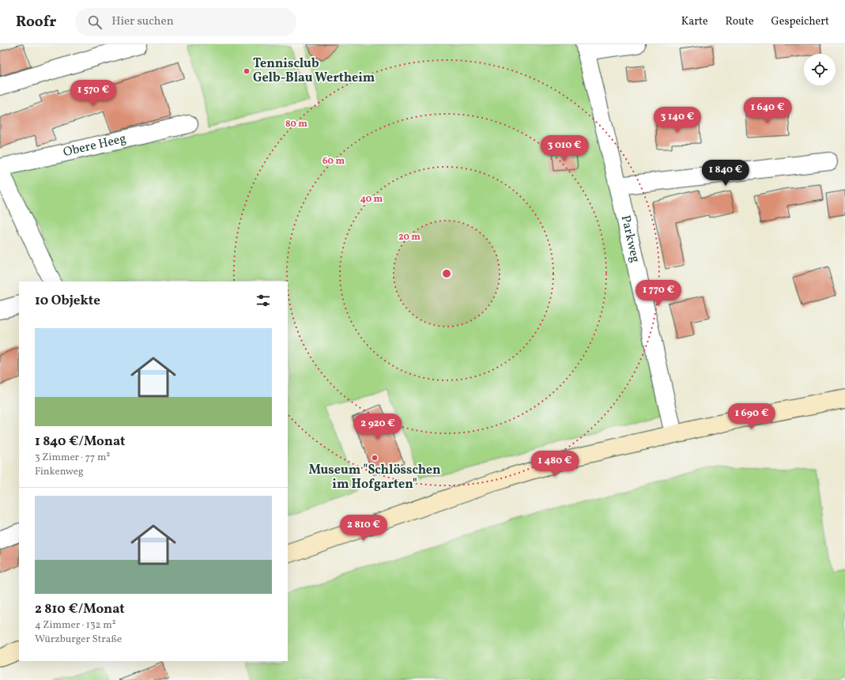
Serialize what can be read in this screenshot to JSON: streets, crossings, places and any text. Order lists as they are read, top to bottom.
{
  "streets": {
    "street": ["Obere Heeg", "Parkweg"]
  },
  "places": ["Tennisclub Gelb-Blau Wertheim", "Museum \"Schlösschen im Hofgarten\""],
  "page": {
    "header": "Roofr",
    "search": "Hier suchen",
    "nav": ["Karte", "Route", "Gespeichert"],
    "price": [
      "1 570 €",
      "1 640 €",
      "3 140 €",
      "3 010 €",
      "1 840 €",
      "1 770 €",
      "1 690 €",
      "2 920 €",
      "1 480 €",
      "2 810 €"
    ],
    "heading": "10 Objekte",
    "list": [
      {
        "name": "1 840 €/Monat",
        "note": "3 Zimmer · 77 m² · Finkenweg"
      },
      {
        "name": "2 810 €/Monat",
        "note": "4 Zimmer · 132 m² · Würzburger Straße"
      }
    ]
  },
  "rings": [
    "80 m",
    "60 m",
    "40 m",
    "20 m"
  ]
}
